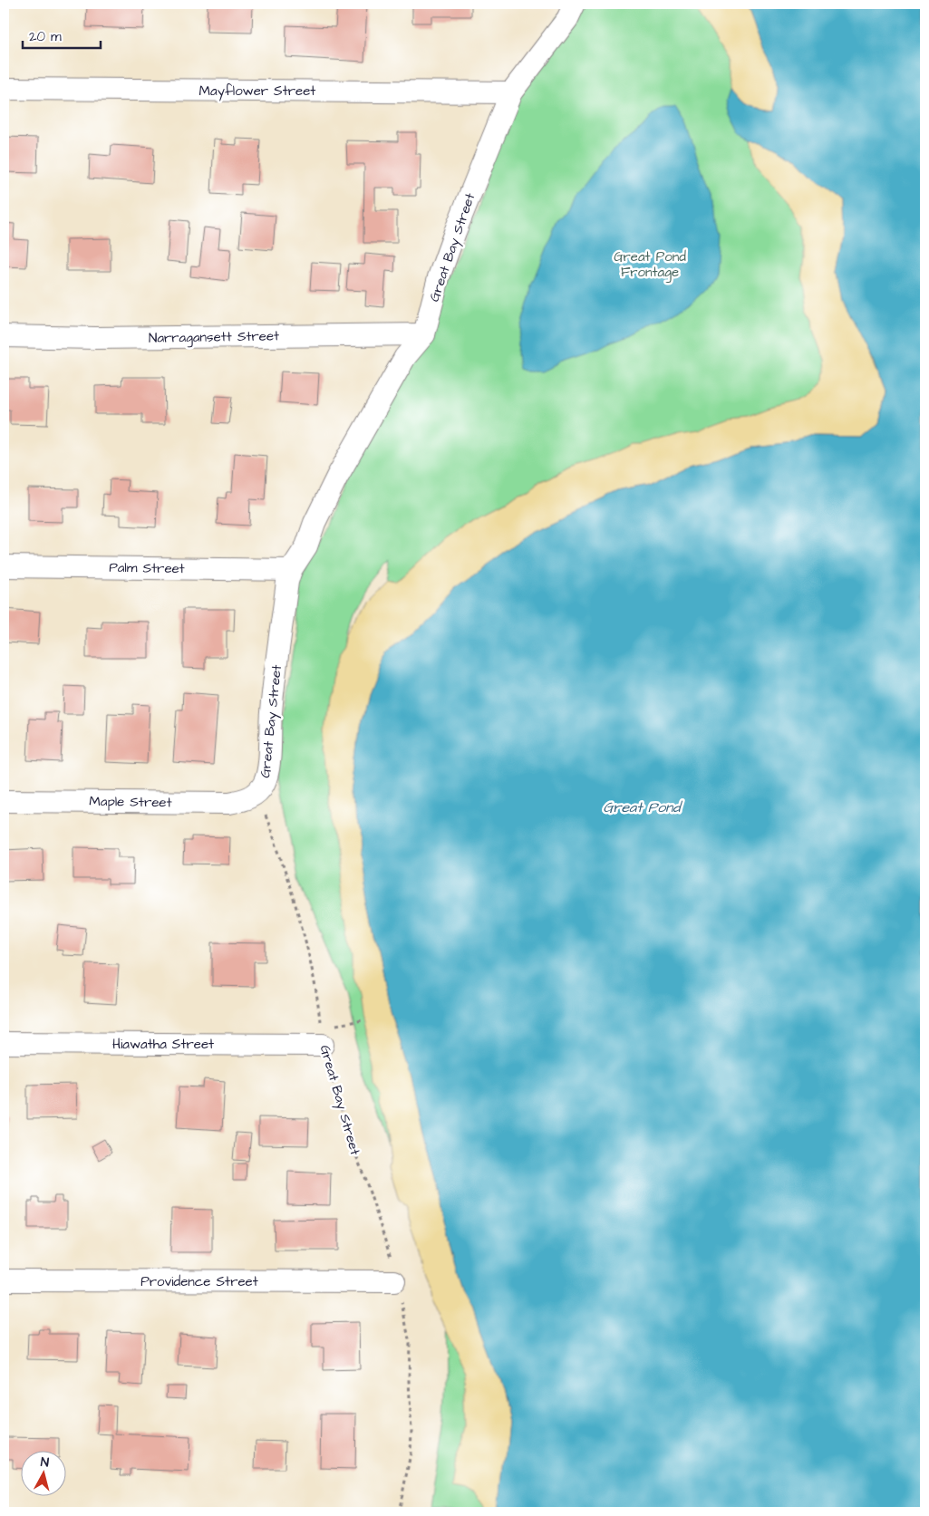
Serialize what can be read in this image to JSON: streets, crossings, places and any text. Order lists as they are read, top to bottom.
{
  "streets": {
    "street": [
      "Mayflower Street",
      "Great Bay Street",
      "Narragansett Street",
      "Palm Street",
      "Maple Street",
      "Hiawatha Street",
      "Providence Street"
    ]
  },
  "crossings": [
    ["Mayflower Street", "Great Bay Street"],
    ["Great Bay Street", "Narragansett Street"],
    ["Great Bay Street", "Palm Street"],
    ["Great Bay Street", "Maple Street"],
    ["Great Bay Street", "Hiawatha Street"],
    ["Great Bay Street", "Providence Street"]
  ],
  "water": ["Great Pond"],
  "parks": ["Great Pond Frontage"],
  "scale_bar": "20 m",
  "north": "top"
}
